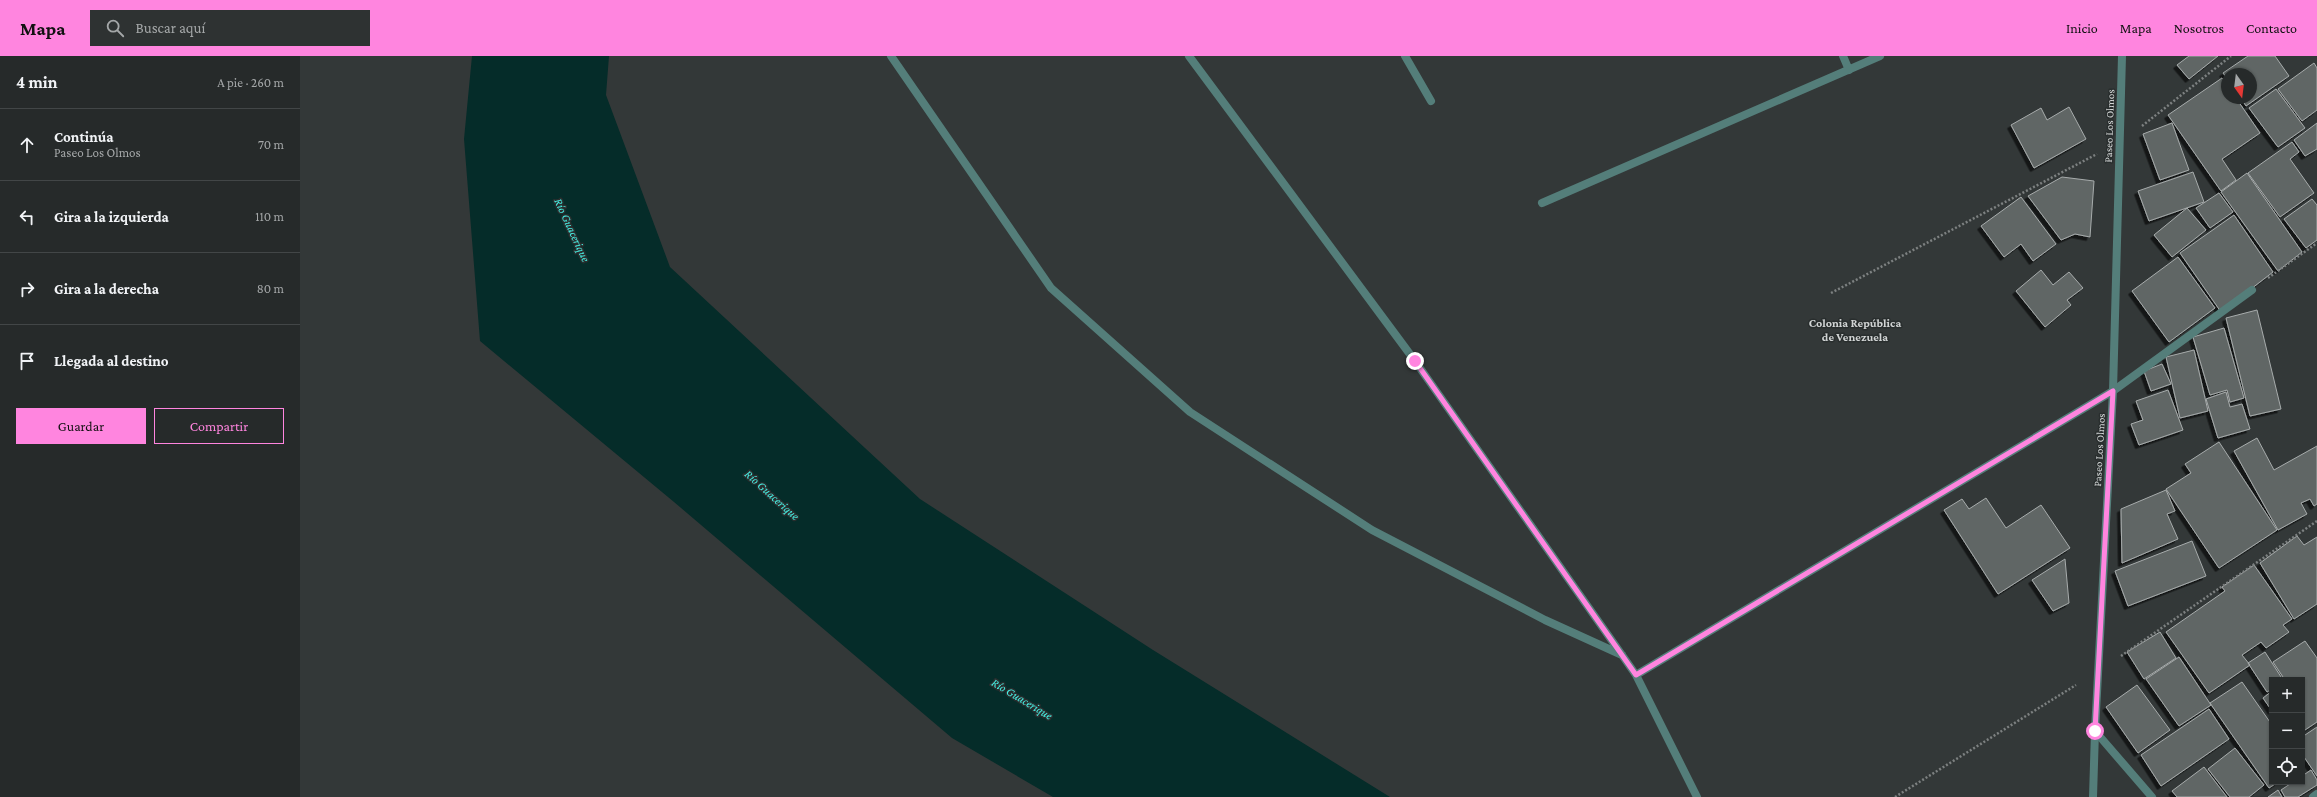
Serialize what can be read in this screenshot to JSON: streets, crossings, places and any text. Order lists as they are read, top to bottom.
{
  "streets": {
    "street": ["Paseo Los Olmos"]
  },
  "districts": ["Colonia República de Venezuela"],
  "water": ["Río Guacerique"],
  "north": "bottom",
  "page": {
    "header": "Mapa",
    "search": "Buscar aquí",
    "nav": [
      "Inicio",
      "Mapa",
      "Nosotros",
      "Contacto"
    ],
    "heading": ["4 min", "A pie · 260 m"],
    "list": [
      ["Continúa", "Paseo Los Olmos", "70 m"],
      ["Gira a la izquierda", "110 m"],
      ["Gira a la derecha", "80 m"],
      "Llegada al destino"
    ],
    "buttons": ["Guardar", "Compartir"],
    "map_buttons": ["+", "−"]
  }
}
